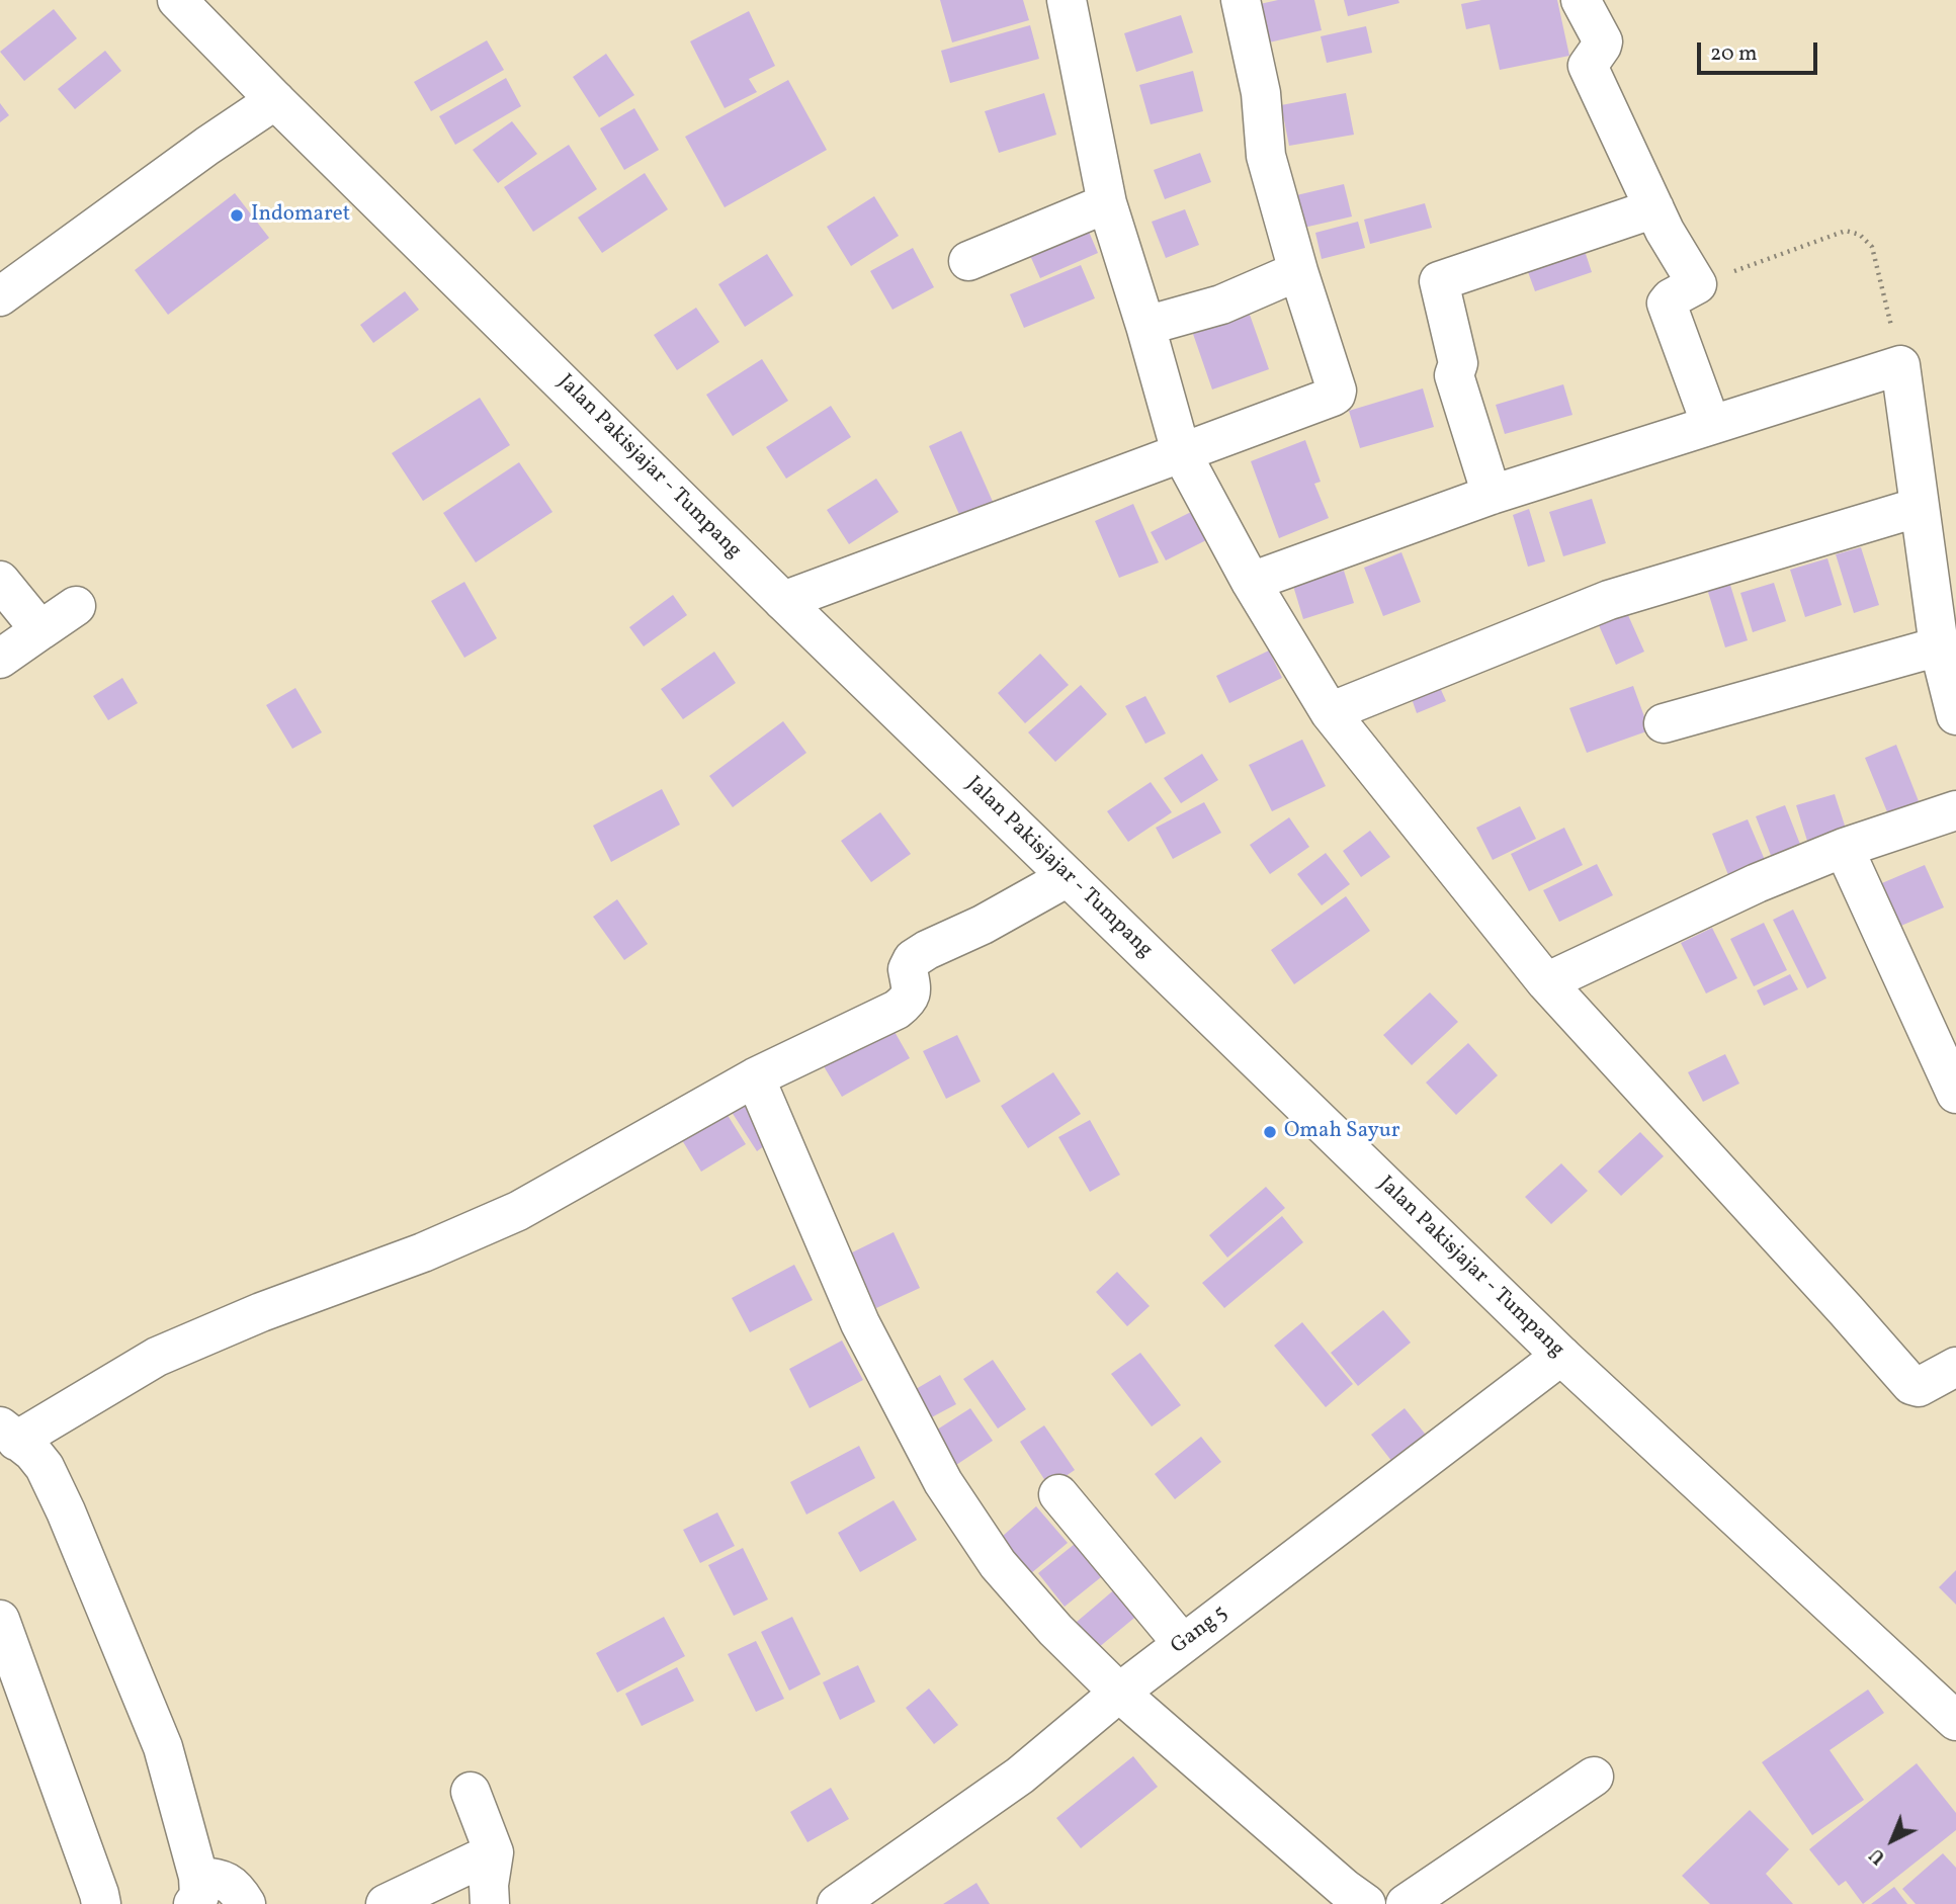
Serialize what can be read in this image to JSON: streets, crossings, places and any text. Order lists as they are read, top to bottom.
{
  "streets": {
    "street": ["Jalan Pakisjajar - Tumpang", "Gang 5"]
  },
  "crossings": [
    ["Jalan Pakisjajar - Tumpang", "Gang 5"]
  ],
  "places": ["Indomaret", "Omah Sayur"],
  "scale_bar": "20 m",
  "north": "bottom left"
}
